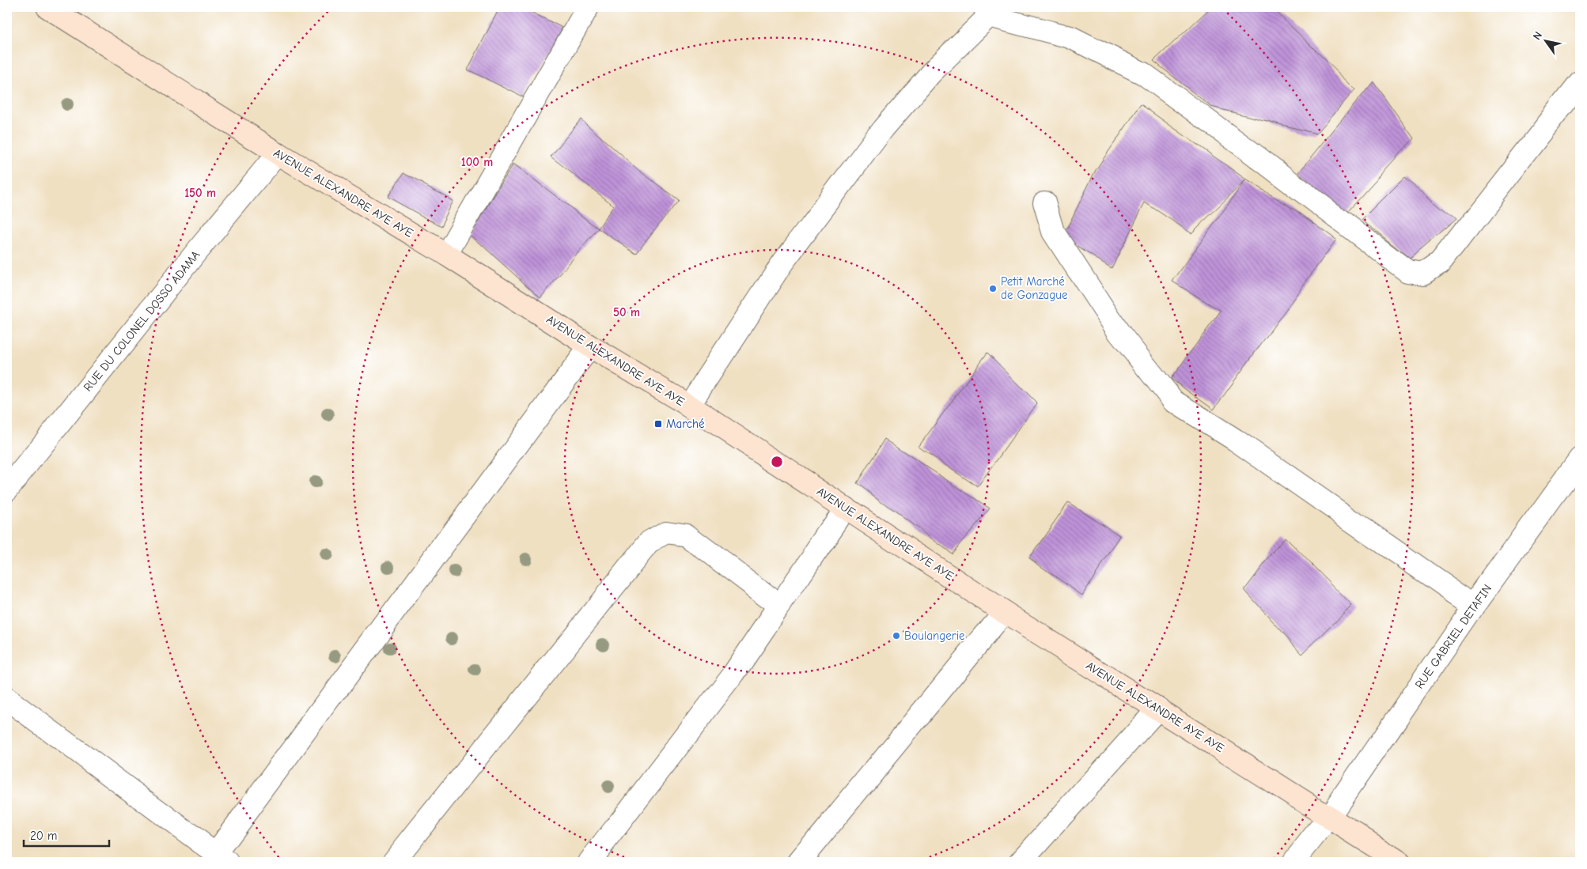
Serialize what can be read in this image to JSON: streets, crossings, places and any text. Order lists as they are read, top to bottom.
{
  "streets": {
    "street": ["AVENUE ALEXANDRE AYE AYE", "RUE DU COLONEL DOSSO ADAMA", "RUE GABRIEL DETAFIN"]
  },
  "crossings": [
    ["AVENUE ALEXANDRE AYE AYE", "RUE DU COLONEL DOSSO ADAMA"],
    ["AVENUE ALEXANDRE AYE AYE", "RUE GABRIEL DETAFIN"]
  ],
  "places": {
    "other": ["Petit Marché de Gonzague", "Boulangerie"],
    "transit": ["Marché"]
  },
  "scale_bar": "20 m",
  "north": "top left",
  "rings": ["100 m", "150 m", "50 m"]
}
